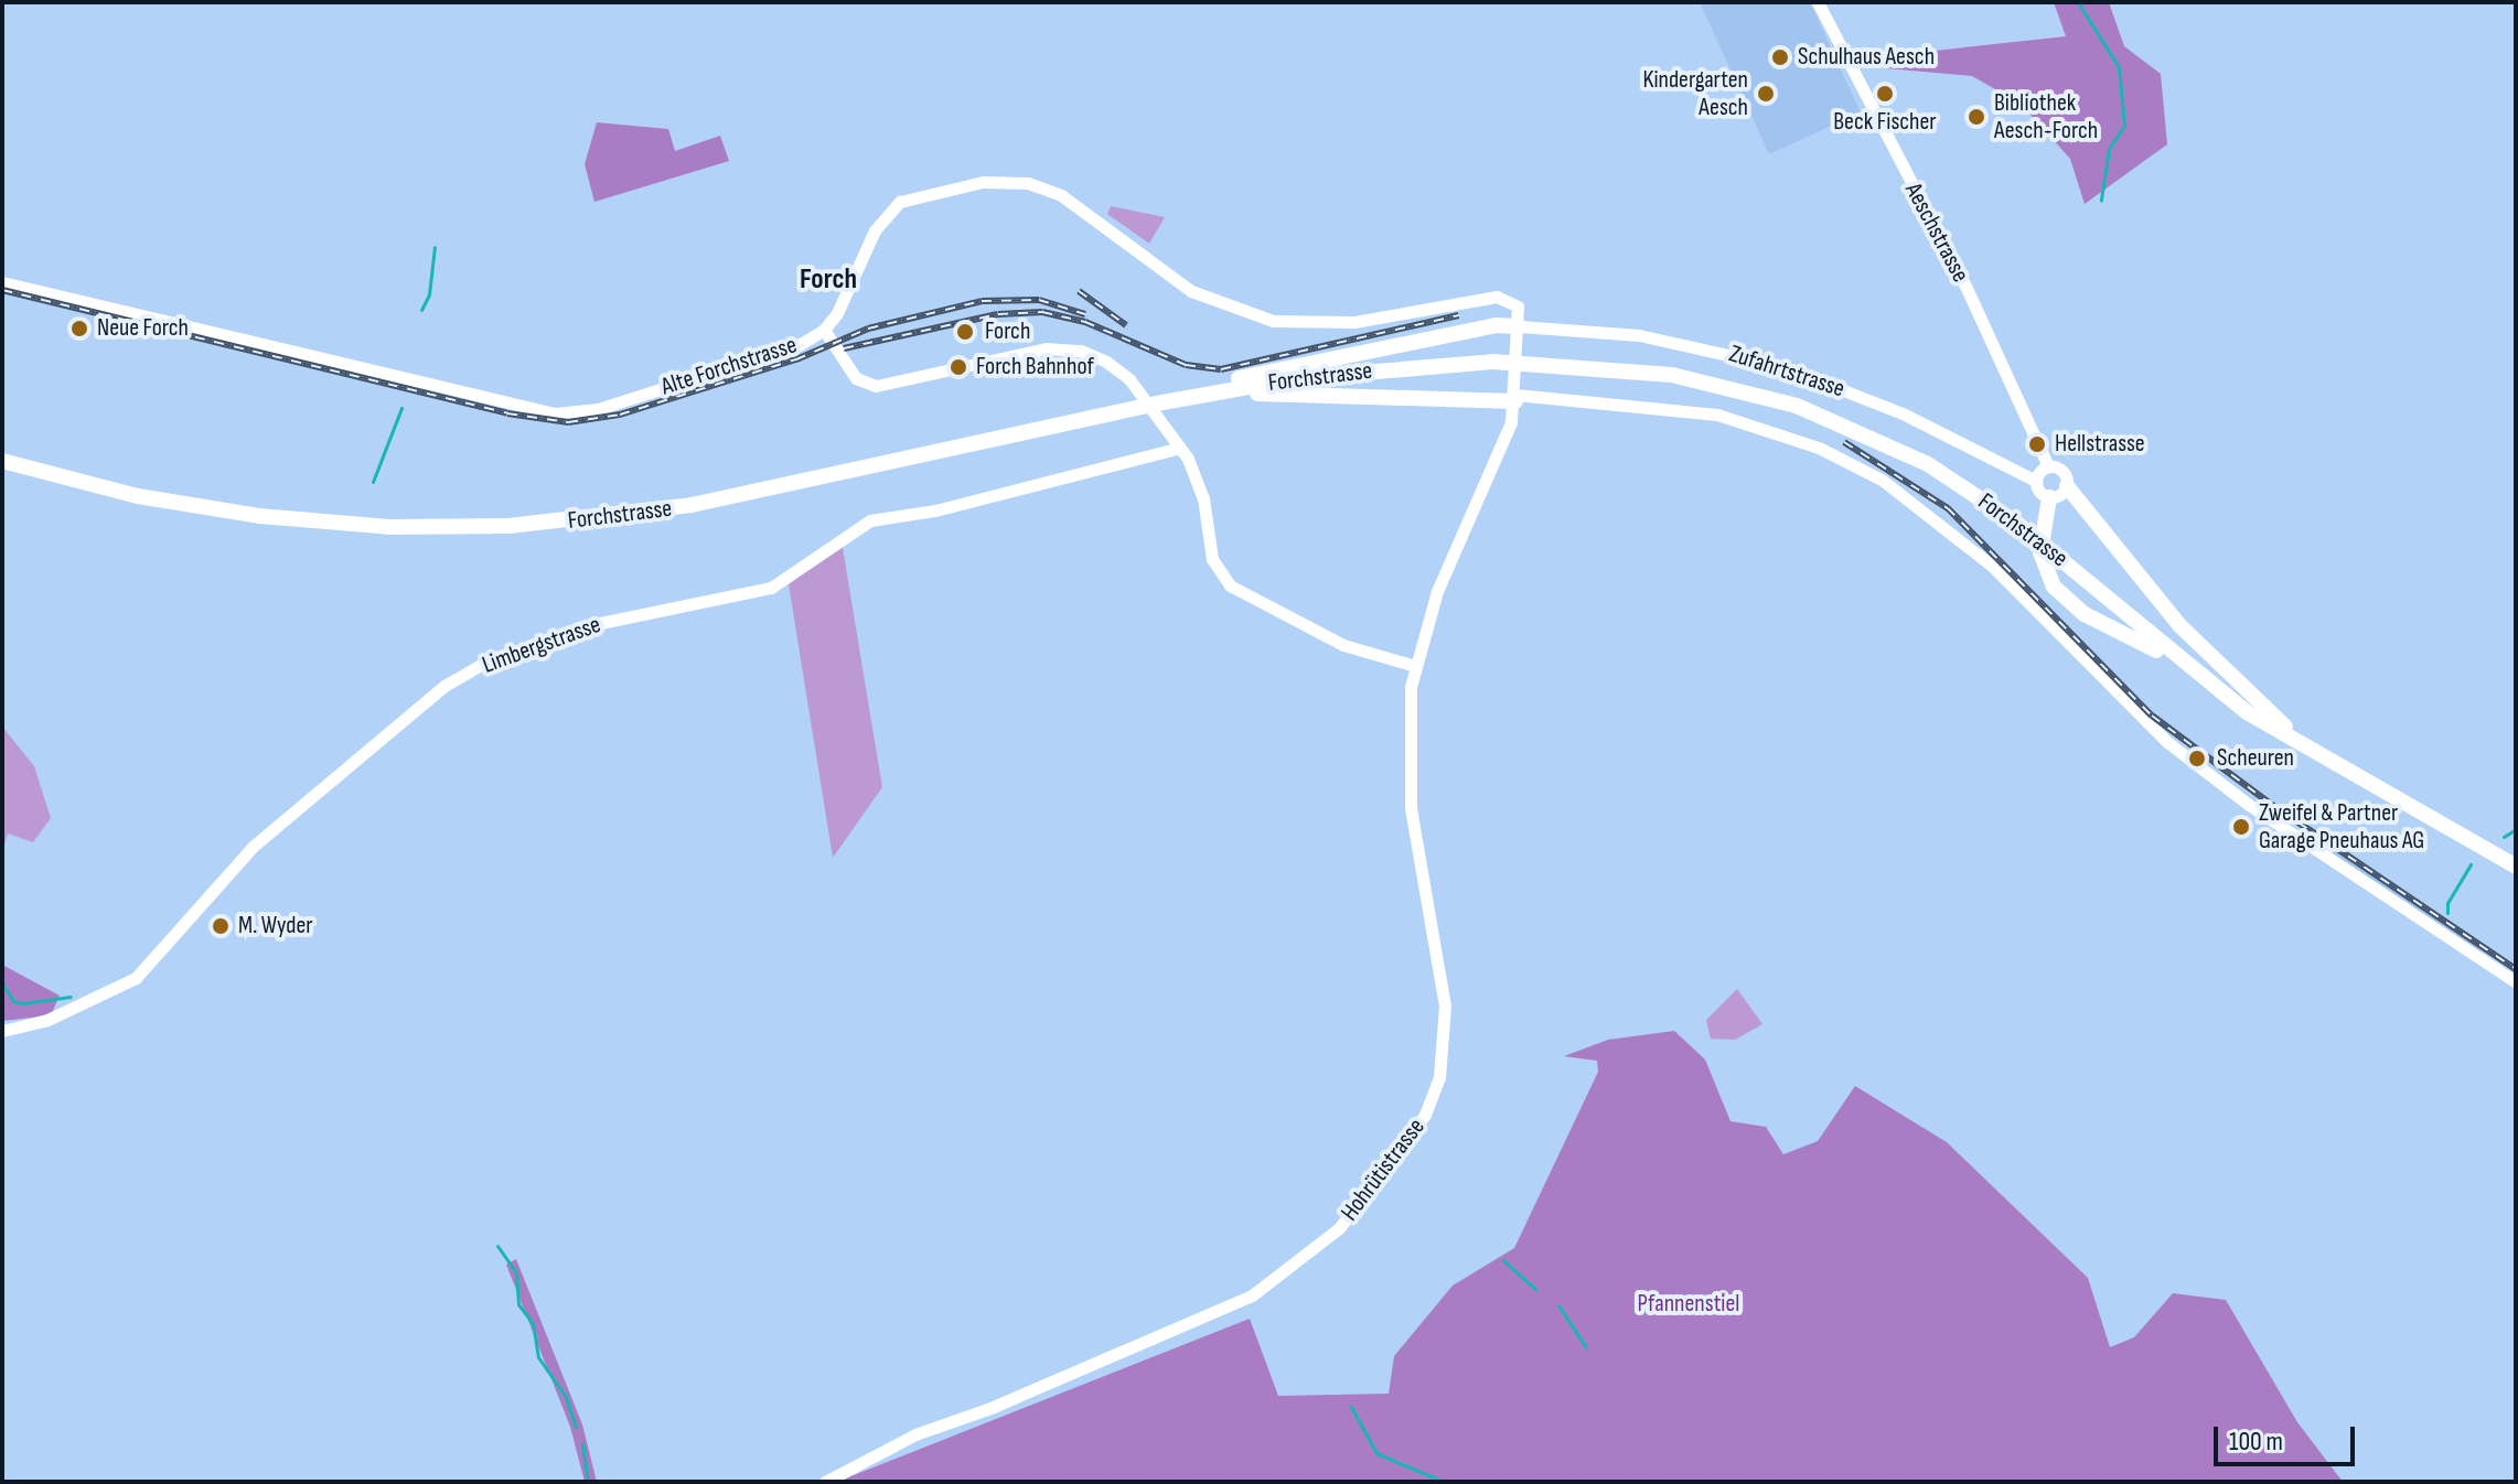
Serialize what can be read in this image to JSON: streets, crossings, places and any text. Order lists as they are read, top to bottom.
{
  "streets": {
    "highway": ["Forchstrasse"],
    "main road": [
      "Aeschstrasse",
      "Alte Forchstrasse",
      "Zufahrtstrasse",
      "Limbergstrasse",
      "Hohrütistrasse"
    ]
  },
  "crossings": [
    ["Alte Forchstrasse", "Zufahrtstrasse"],
    ["Forchstrasse", "Hohrütistrasse"]
  ],
  "districts": ["Forch"],
  "parks": ["Pfannenstiel"],
  "places": [
    "Schulhaus Aesch",
    "Kindergarten Aesch",
    "Beck Fischer",
    "Bibliothek Aesch-Forch",
    "Neue Forch",
    "Forch",
    "Forch Bahnhof",
    "Hellstrasse",
    "Scheuren",
    "Zweifel & Partner Garage Pneuhaus AG",
    "M. Wyder"
  ],
  "scale_bar": "100 m"
}
